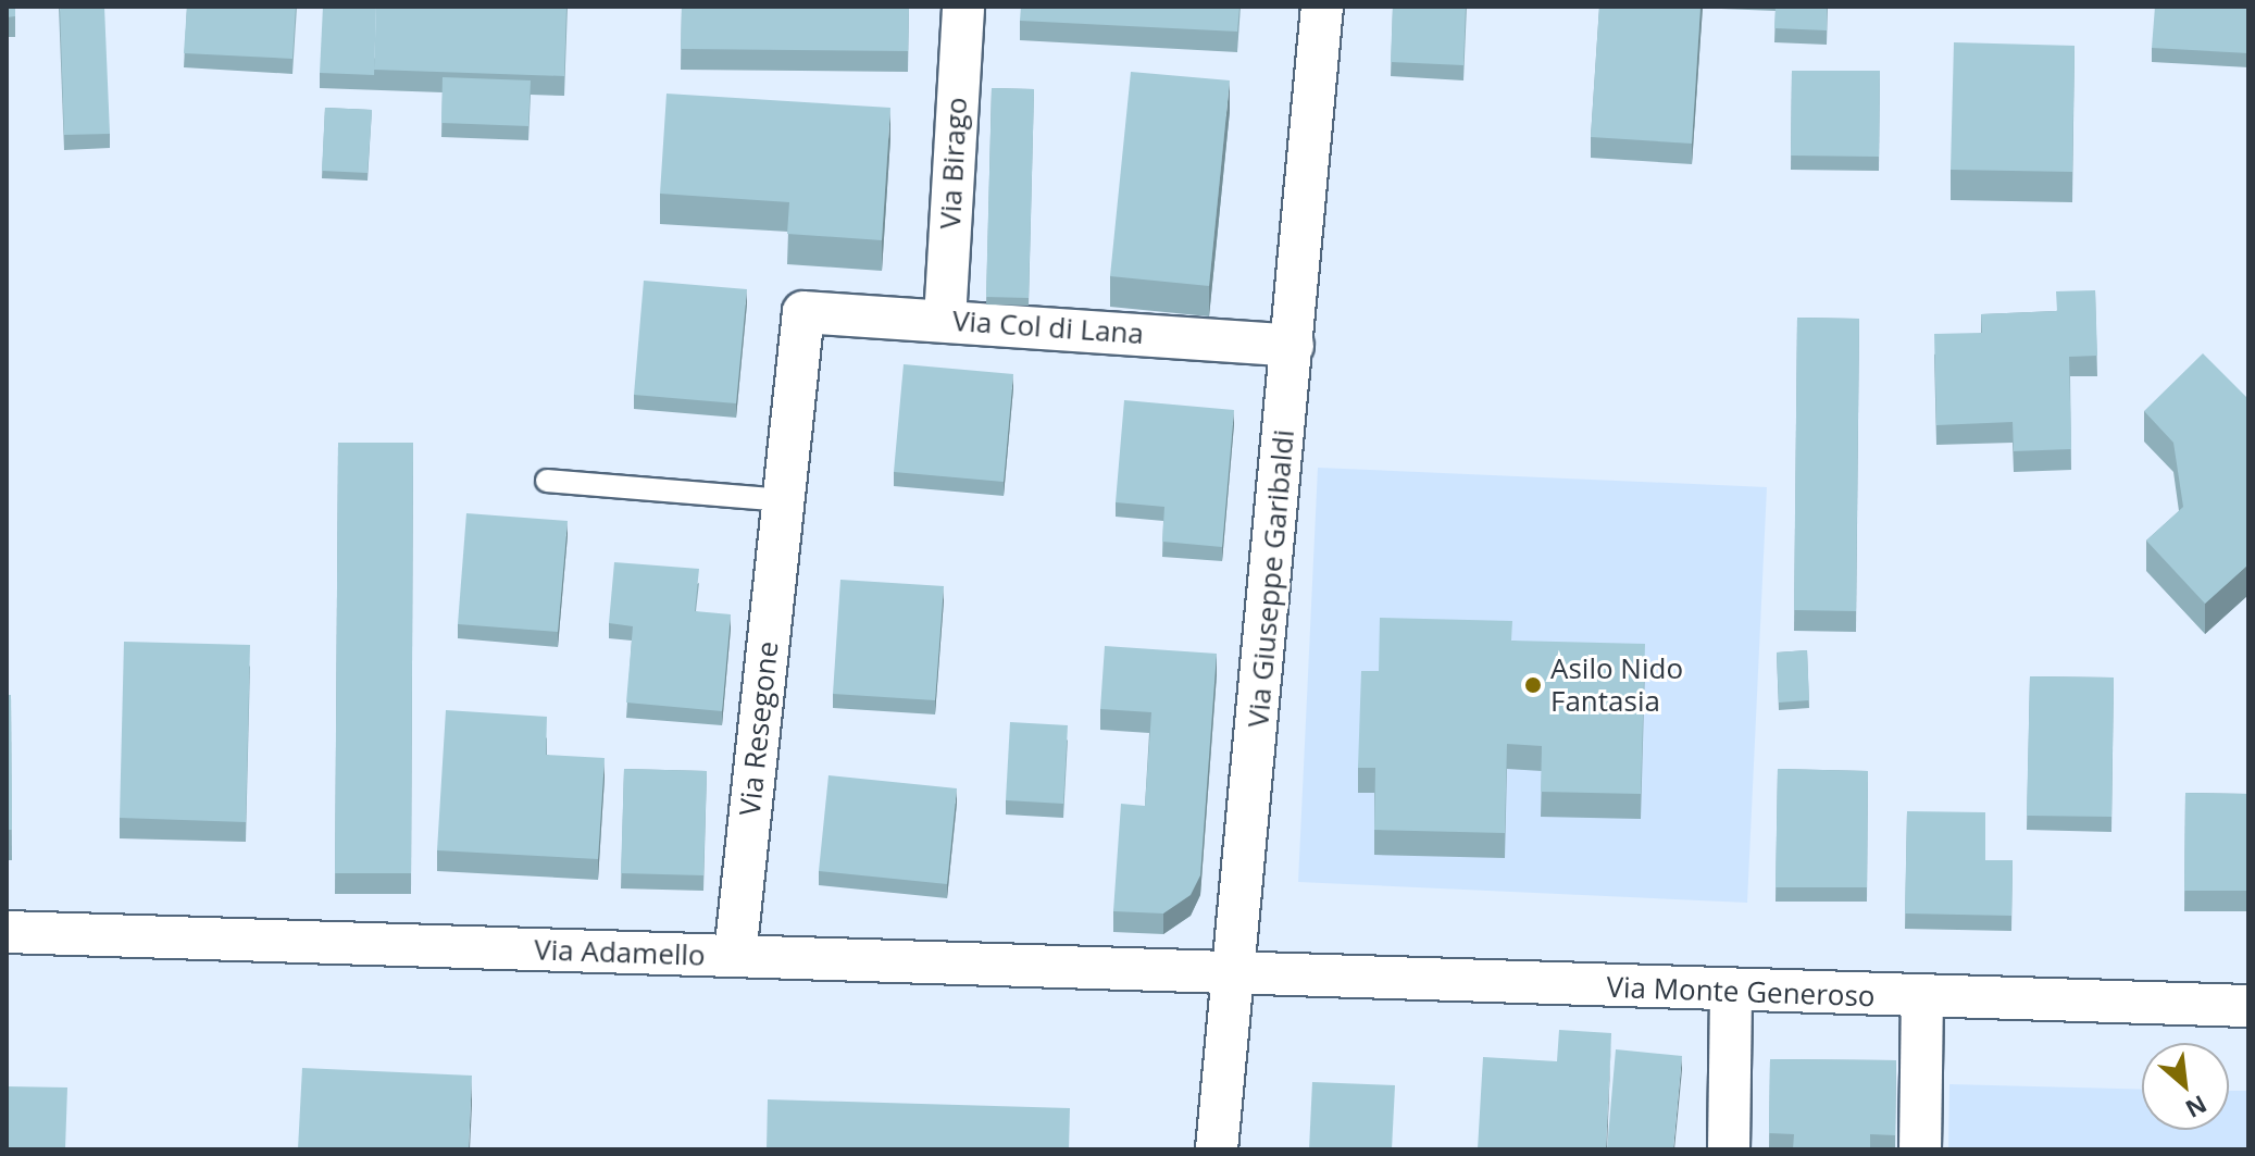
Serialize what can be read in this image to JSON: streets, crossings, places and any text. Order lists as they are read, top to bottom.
{
  "streets": {
    "street": [
      "Via Birago",
      "Via Col di Lana",
      "Via Giuseppe Garibaldi",
      "Via Resegone",
      "Via Adamello",
      "Via Monte Generoso"
    ]
  },
  "crossings": [
    ["Via Birago", "Via Col di Lana"],
    ["Via Col di Lana", "Via Giuseppe Garibaldi"],
    ["Via Col di Lana", "Via Resegone"],
    ["Via Giuseppe Garibaldi", "Via Adamello"],
    ["Via Giuseppe Garibaldi", "Via Monte Generoso"],
    ["Via Resegone", "Via Adamello"],
    ["Via Adamello", "Via Monte Generoso"]
  ],
  "places": ["Asilo Nido Fantasia"],
  "north": "bottom right"
}
